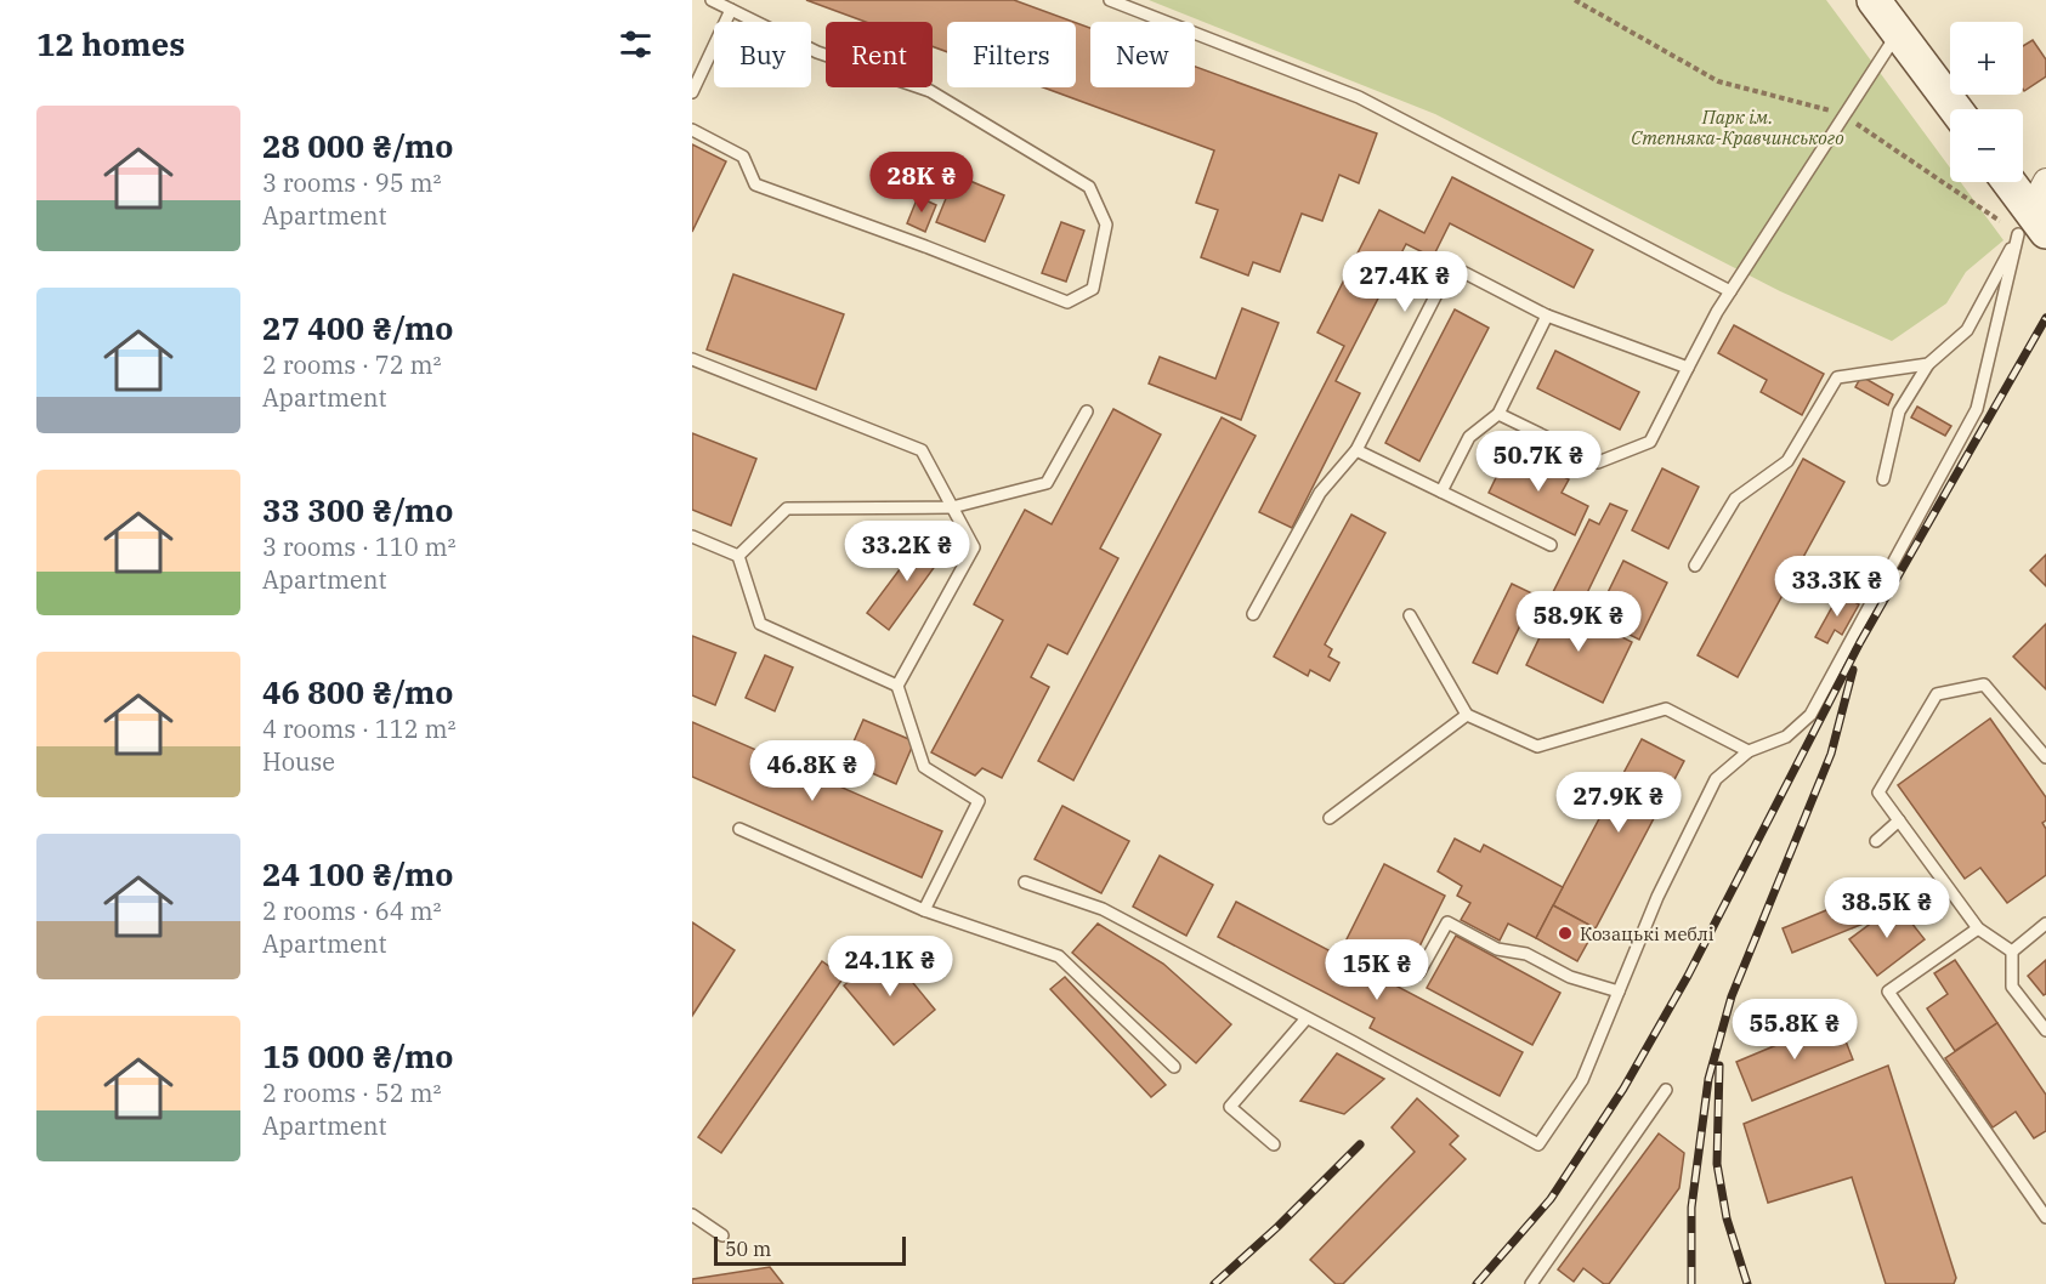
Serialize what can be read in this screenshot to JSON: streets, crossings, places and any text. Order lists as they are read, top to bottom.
{
  "parks": ["Парк ім. Степняка-Кравчинського"],
  "places": ["Козацькі меблі"],
  "scale_bar": "50 m",
  "page": {
    "heading": "12 homes",
    "map_buttons": ["+", "−"],
    "chip": [
      "Buy",
      "Rent",
      "Filters",
      "New"
    ],
    "list": [
      {
        "name": "28 000 ₴/mo",
        "note": "3 rooms · 95 m² · Apartment"
      },
      {
        "name": "27 400 ₴/mo",
        "note": "2 rooms · 72 m² · Apartment"
      },
      {
        "name": "33 300 ₴/mo",
        "note": "3 rooms · 110 m² · Apartment"
      },
      {
        "name": "46 800 ₴/mo",
        "note": "4 rooms · 112 m² · House"
      },
      {
        "name": "24 100 ₴/mo",
        "note": "2 rooms · 64 m² · Apartment"
      },
      {
        "name": "15 000 ₴/mo",
        "note": "2 rooms · 52 m² · Apartment"
      }
    ],
    "price": [
      "28K ₴",
      "27.4K ₴",
      "50.7K ₴",
      "33.2K ₴",
      "33.3K ₴",
      "58.9K ₴",
      "46.8K ₴",
      "27.9K ₴",
      "38.5K ₴",
      "24.1K ₴",
      "15K ₴",
      "55.8K ₴"
    ],
    "scale": "50 m"
  }
}
